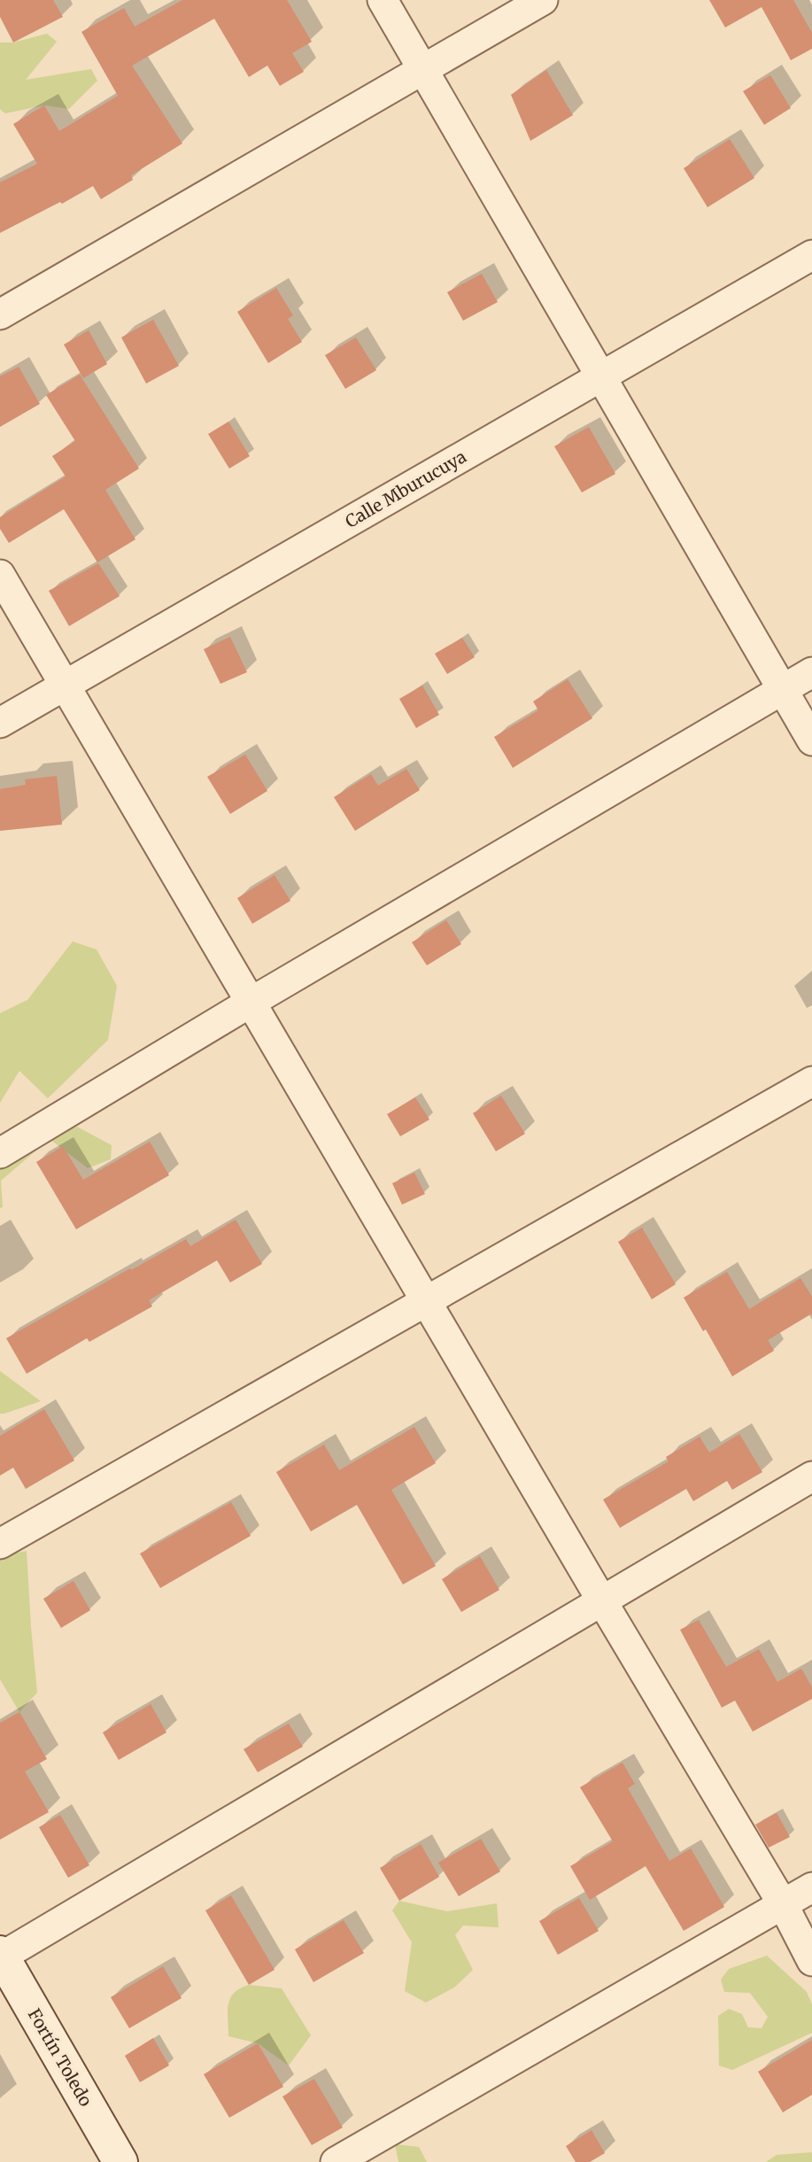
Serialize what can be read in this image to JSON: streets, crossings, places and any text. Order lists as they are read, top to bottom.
{
  "streets": {
    "street": ["Calle Mburucuya", "Fortín Toledo"]
  }
}
